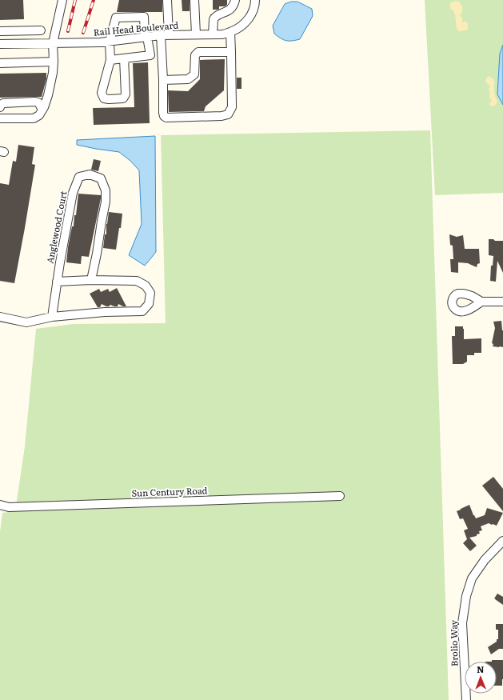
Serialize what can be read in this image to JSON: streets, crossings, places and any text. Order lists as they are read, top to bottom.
{
  "streets": {
    "street": [
      "Rail Head Boulevard",
      "Anglewood Court",
      "Sun Century Road",
      "Brolio Way"
    ]
  },
  "north": "top"
}
